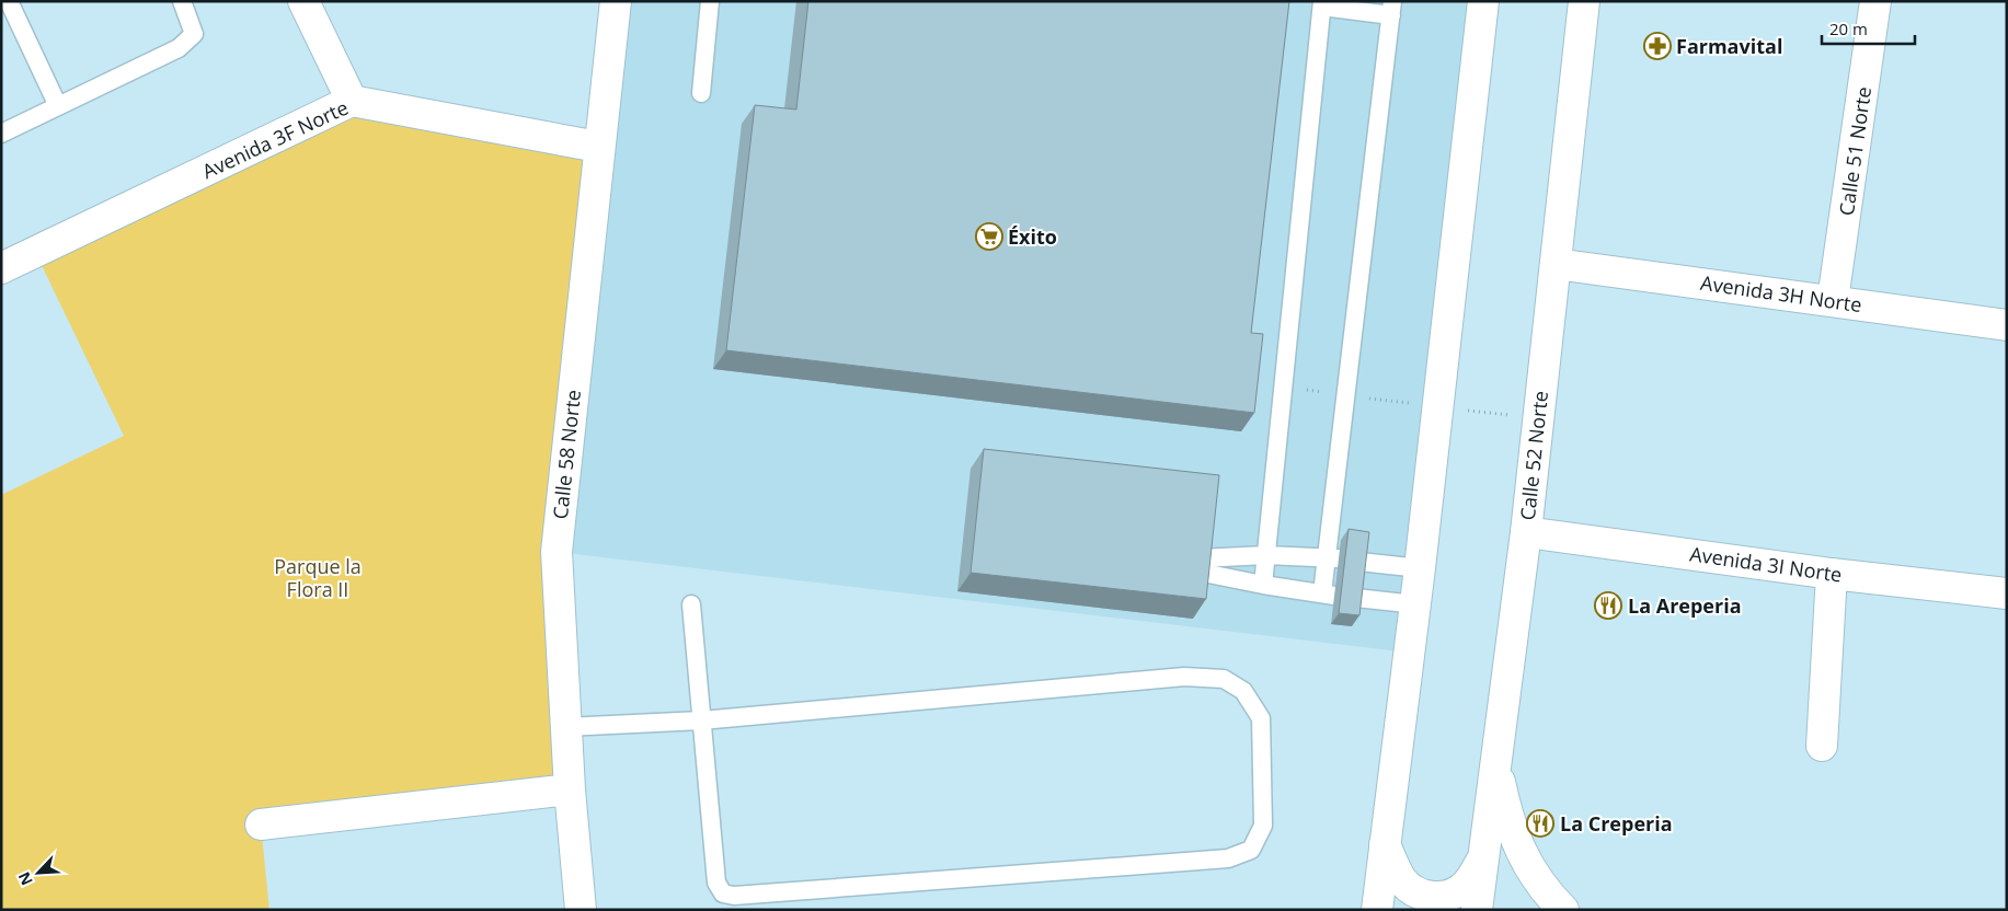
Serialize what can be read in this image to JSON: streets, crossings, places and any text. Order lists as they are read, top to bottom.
{
  "streets": {
    "street": [
      "Avenida 3F Norte",
      "Calle 51 Norte",
      "Avenida 3H Norte",
      "Calle 58 Norte",
      "Calle 52 Norte",
      "Avenida 3I Norte"
    ]
  },
  "crossings": [
    ["Avenida 3F Norte", "Calle 58 Norte"],
    ["Calle 51 Norte", "Avenida 3H Norte"],
    ["Avenida 3H Norte", "Calle 52 Norte"],
    ["Calle 52 Norte", "Avenida 3I Norte"]
  ],
  "parks": ["Parque la Flora II"],
  "places": {
    "pharmacy": ["Farmavital"],
    "supermarket": ["Éxito"],
    "restaurant": ["La Areperia", "La Creperia"]
  },
  "scale_bar": "20 m",
  "north": "bottom left"
}
